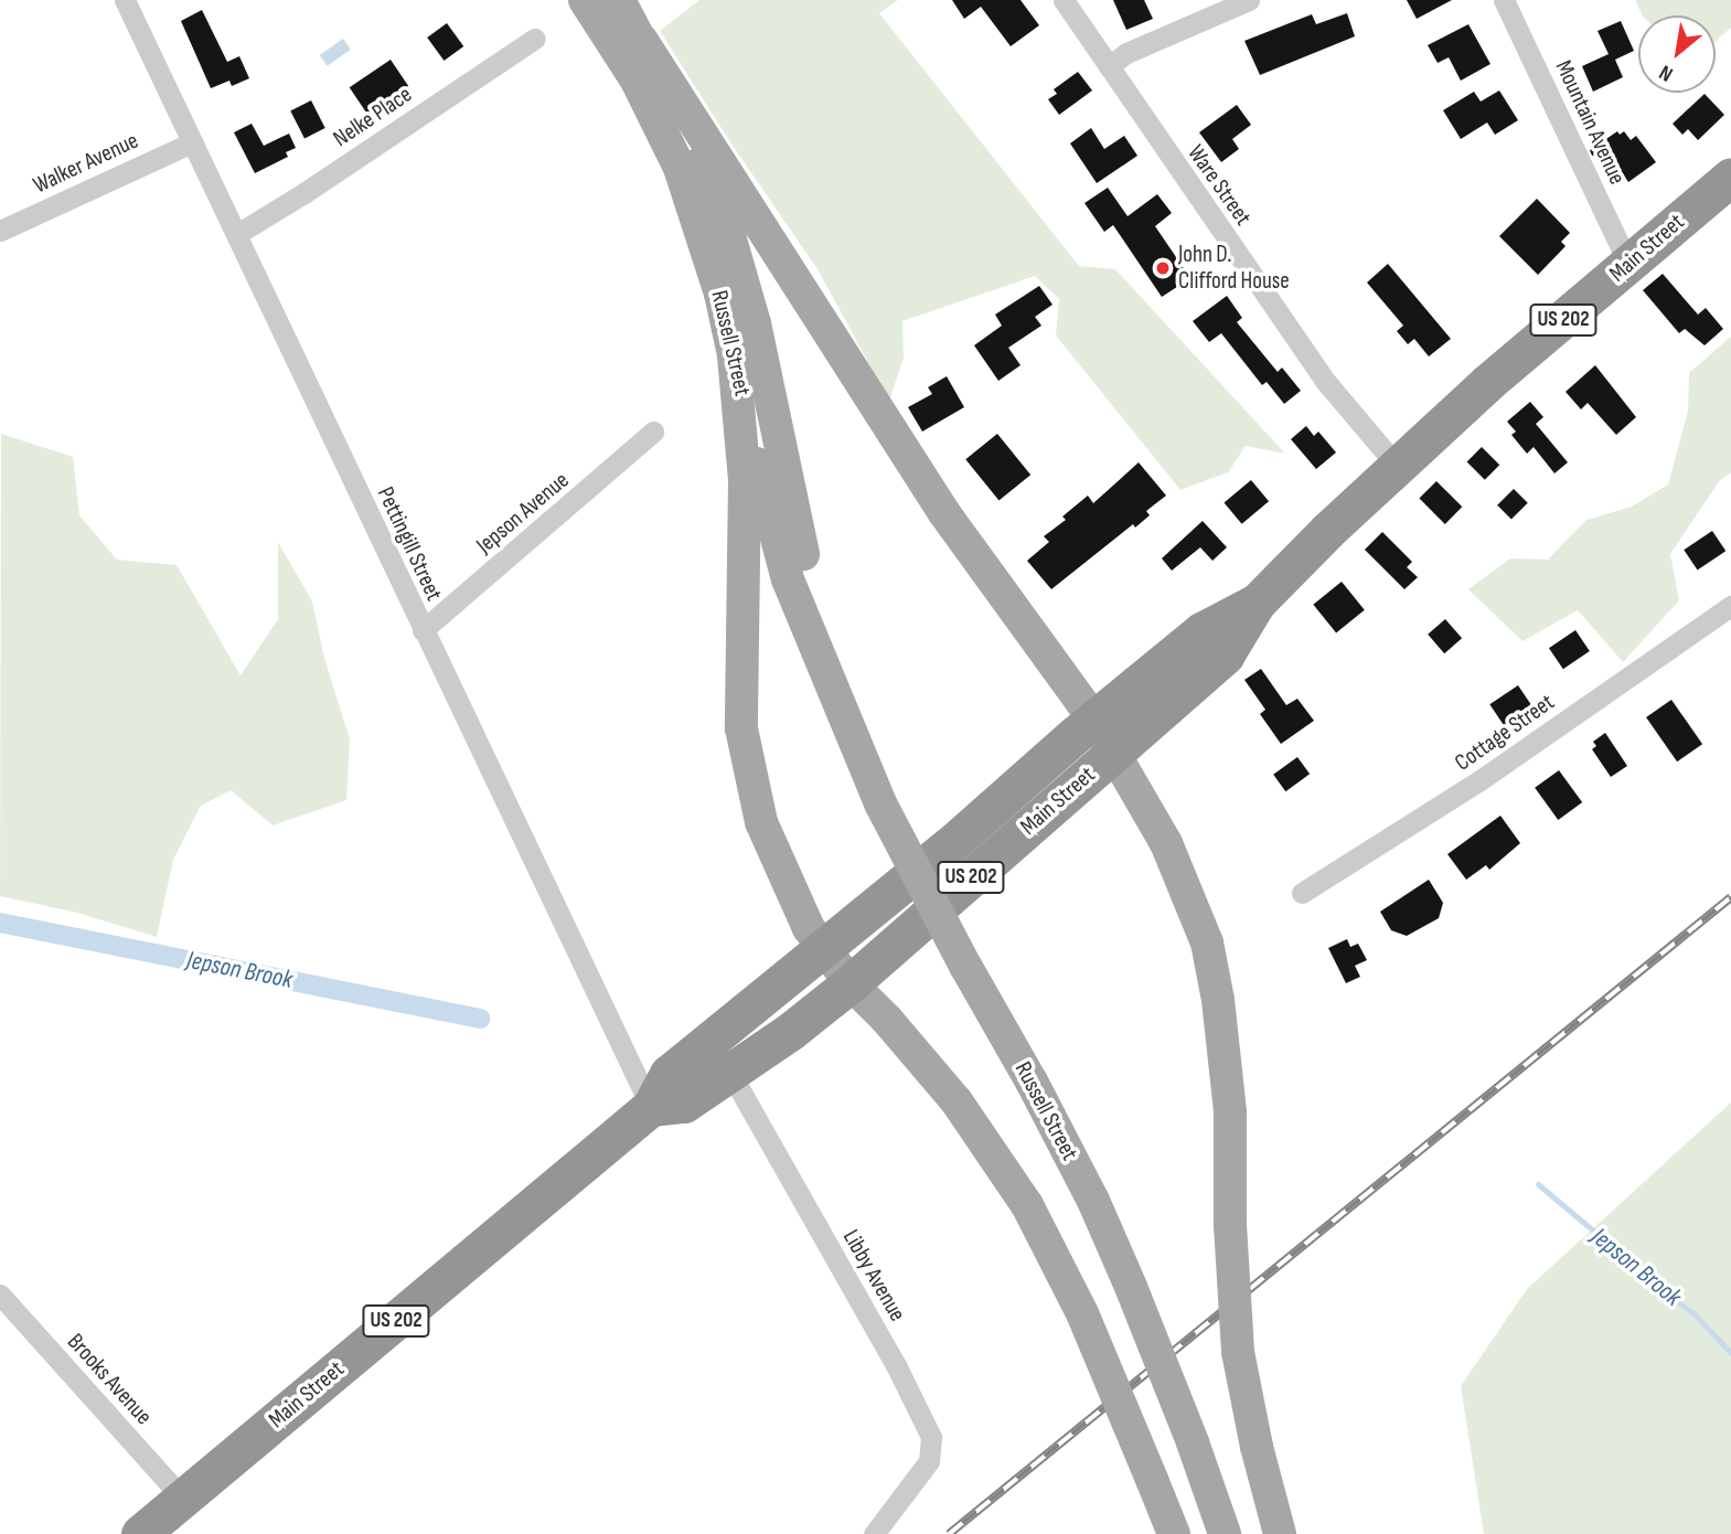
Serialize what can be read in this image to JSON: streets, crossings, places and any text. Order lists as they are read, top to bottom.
{
  "streets": {
    "highway": ["Main Street", "US 202"],
    "main road": ["Russell Street"],
    "street": [
      "Nelke Place",
      "Mountain Avenue",
      "Walker Avenue",
      "Ware Street",
      "Jepson Avenue",
      "Pettingill Street",
      "Cottage Street",
      "Libby Avenue",
      "Brooks Avenue"
    ]
  },
  "crossings": [
    ["Nelke Place", "Pettingill Street"],
    ["Mountain Avenue", "Main Street"],
    ["Walker Avenue", "Pettingill Street"],
    ["Ware Street", "Main Street"],
    ["Main Street", "Pettingill Street"],
    ["Main Street", "Libby Avenue"],
    ["Main Street", "Brooks Avenue"],
    ["Jepson Avenue", "Pettingill Street"]
  ],
  "water": ["Jepson Brook"],
  "places": ["John D. Clifford House"],
  "north": "bottom left"
}
